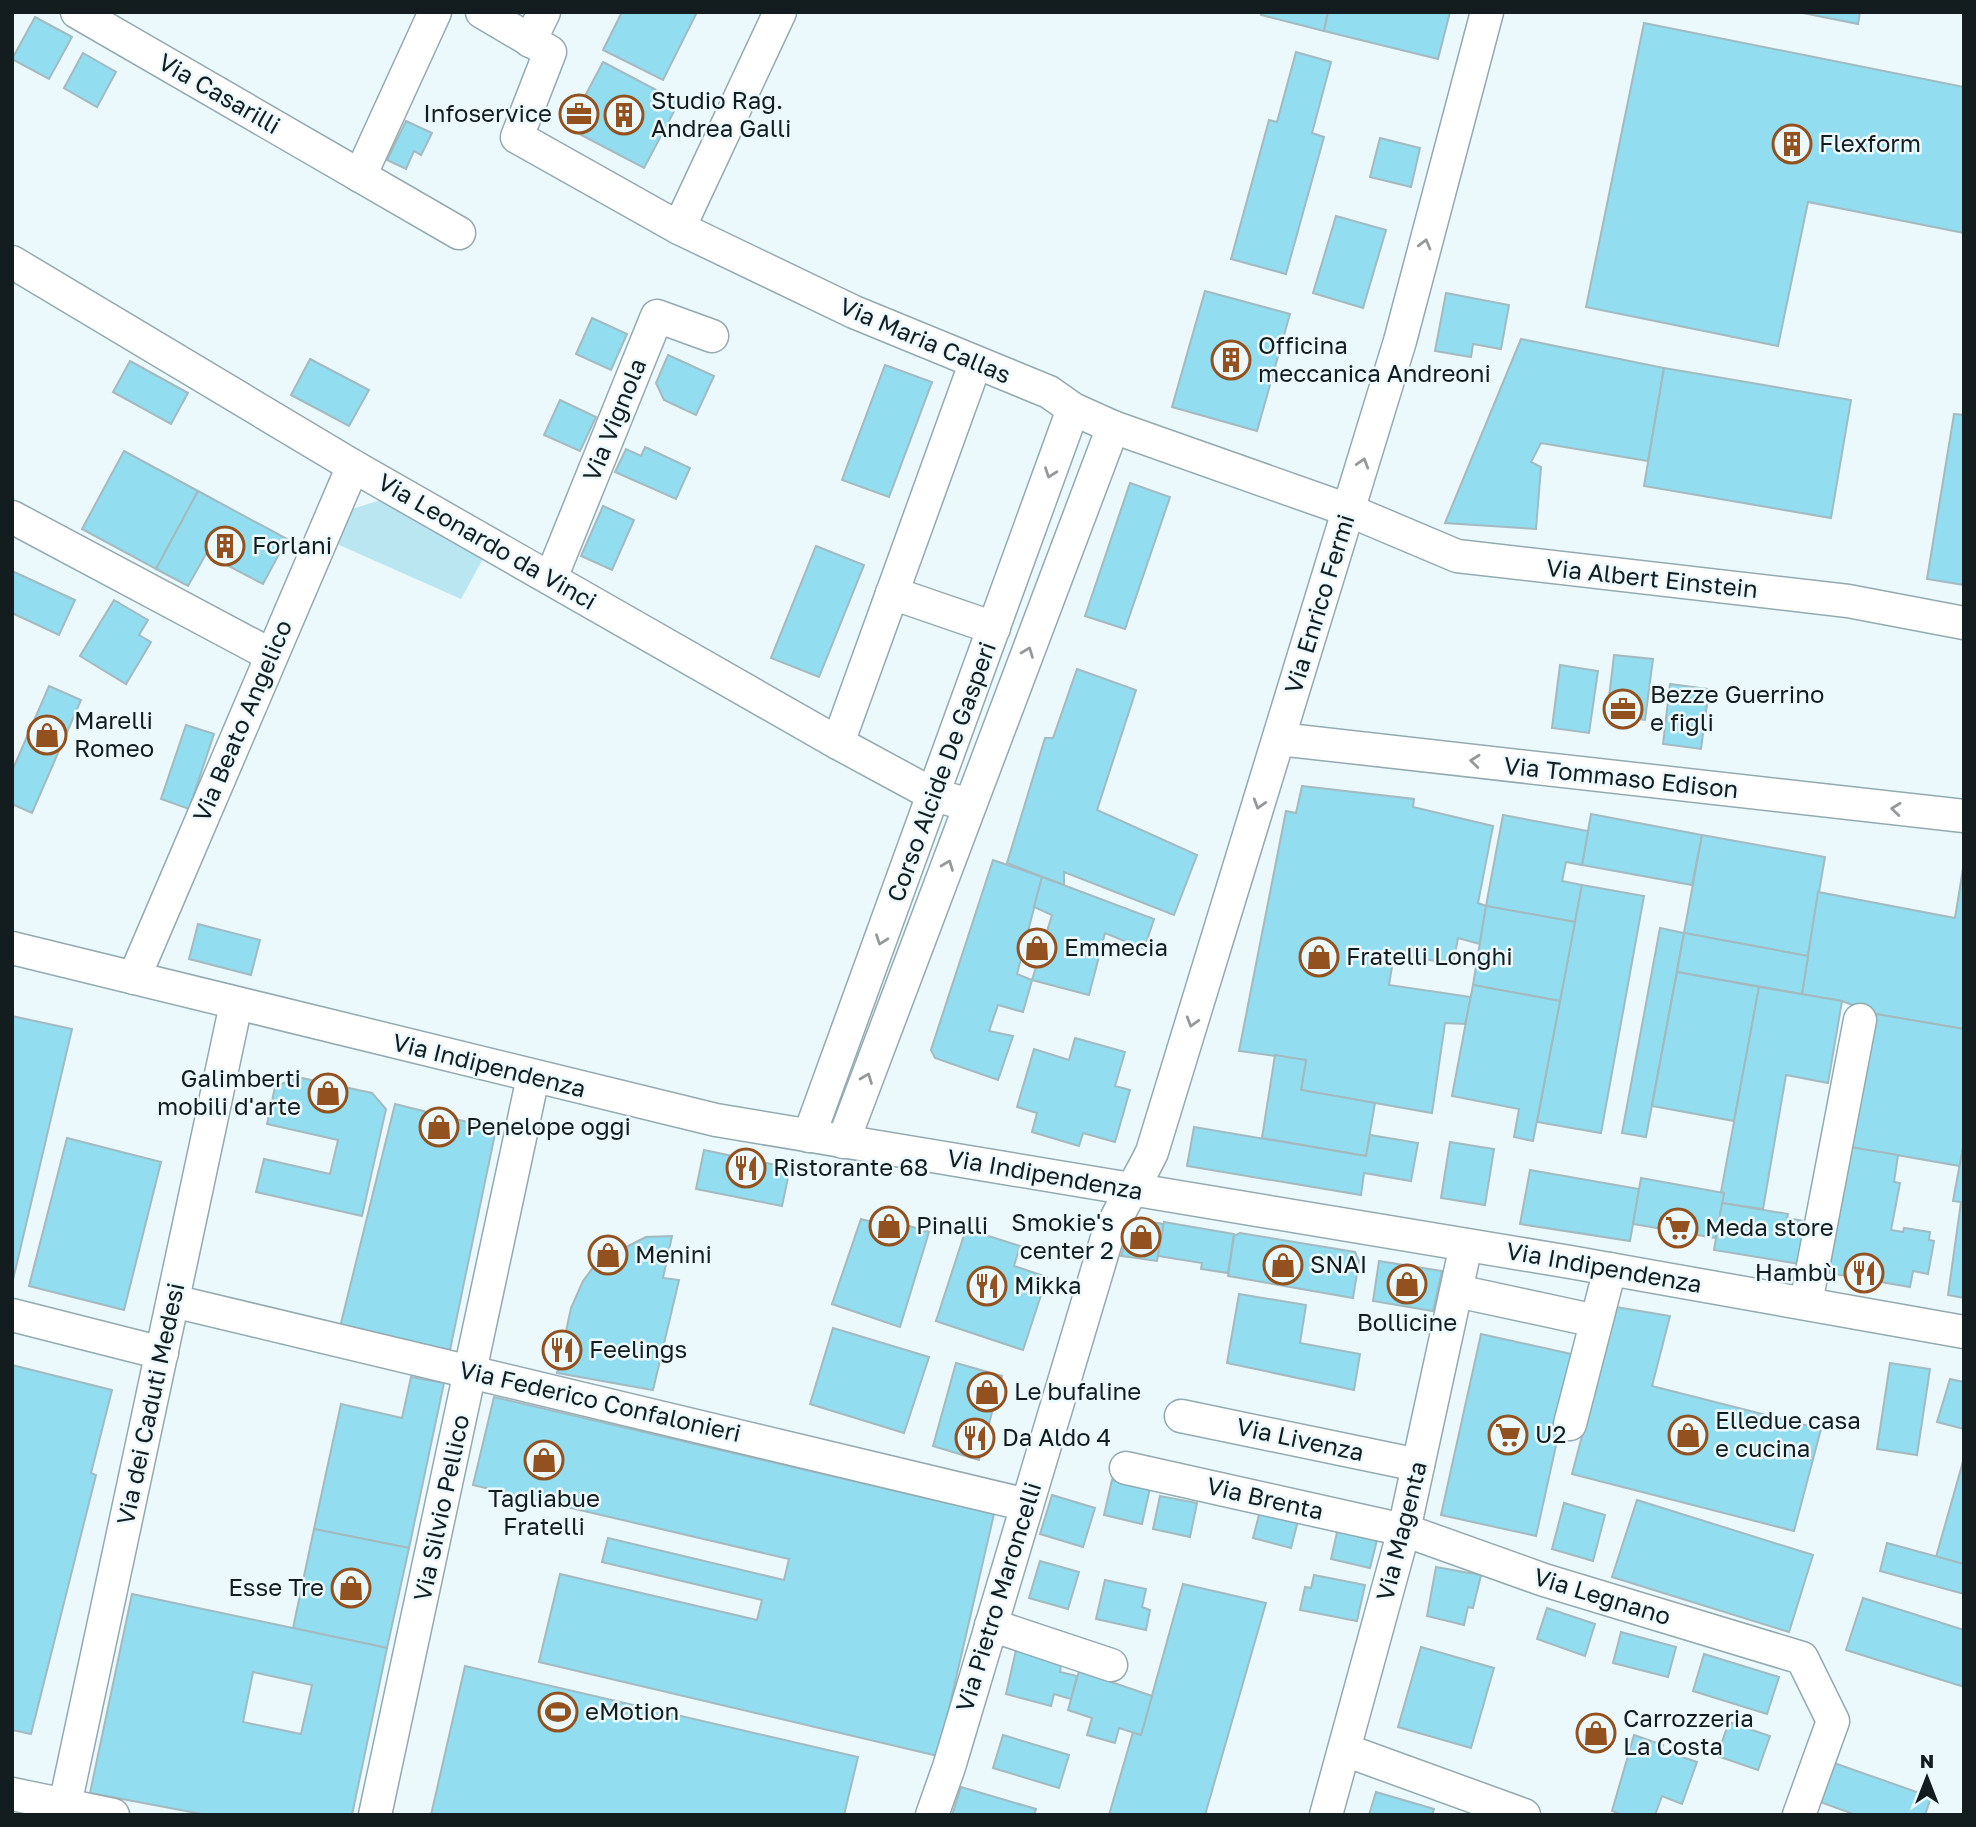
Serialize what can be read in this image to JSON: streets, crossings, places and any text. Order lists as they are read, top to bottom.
{
  "streets": {
    "street": [
      "Via Casarilli",
      "Via Maria Callas",
      "Via Vignola",
      "Via Leonardo da Vinci",
      "Via Albert Einstein",
      "Via Enrico Fermi",
      "Via Beato Angelico",
      "Corso Alcide De Gasperi",
      "Via Tommaso Edison",
      "Via Indipendenza",
      "Via Federico Confalonieri",
      "Via dei Caduti Medesi",
      "Via Livenza",
      "Via Brenta",
      "Via Silvio Pellico",
      "Via Magenta",
      "Via Pietro Maroncelli",
      "Via Legnano"
    ]
  },
  "crossings": [
    ["Via Maria Callas", "Via Albert Einstein"],
    ["Via Maria Callas", "Via Enrico Fermi"],
    ["Via Maria Callas", "Corso Alcide De Gasperi"],
    ["Via Vignola", "Via Leonardo da Vinci"],
    ["Via Leonardo da Vinci", "Via Beato Angelico"],
    ["Via Leonardo da Vinci", "Corso Alcide De Gasperi"],
    ["Via Albert Einstein", "Via Enrico Fermi"],
    ["Via Enrico Fermi", "Via Tommaso Edison"],
    ["Via Enrico Fermi", "Via Indipendenza"],
    ["Via Enrico Fermi", "Via Pietro Maroncelli"],
    ["Via Beato Angelico", "Via Indipendenza"],
    ["Corso Alcide De Gasperi", "Via Indipendenza"],
    ["Via Indipendenza", "Via dei Caduti Medesi"],
    ["Via Indipendenza", "Via Silvio Pellico"],
    ["Via Indipendenza", "Via Magenta"],
    ["Via Indipendenza", "Via Pietro Maroncelli"],
    ["Via Federico Confalonieri", "Via dei Caduti Medesi"],
    ["Via Federico Confalonieri", "Via Silvio Pellico"],
    ["Via Federico Confalonieri", "Via Pietro Maroncelli"],
    ["Via Livenza", "Via Magenta"],
    ["Via Brenta", "Via Magenta"],
    ["Via Brenta", "Via Legnano"],
    ["Via Magenta", "Via Legnano"]
  ],
  "one_way": ["Via Tommaso Edison"],
  "places": {
    "office": ["Infoservice", "Bezze Guerrino e figli"],
    "building": [
      "Studio Rag. Andrea Galli",
      "Flexform",
      "Officina meccanica Andreoni",
      "Forlani"
    ],
    "shop": [
      "Marelli Romeo",
      "Emmecia",
      "Fratelli Longhi",
      "Galimberti mobili d'arte",
      "Penelope oggi",
      "Pinalli",
      "Smokie's center 2",
      "Menini",
      "SNAI",
      "Bollicine",
      "Le bufaline",
      "Elledue casa e cucina",
      "Tagliabue Fratelli",
      "Esse Tre",
      "Carrozzeria La Costa"
    ],
    "restaurant": [
      "Ristorante 68",
      "Hambù",
      "Mikka",
      "Feelings",
      "Da Aldo 4"
    ],
    "supermarket": ["Meda store", "U2"],
    "sports": ["eMotion"]
  },
  "north": "top"
}
